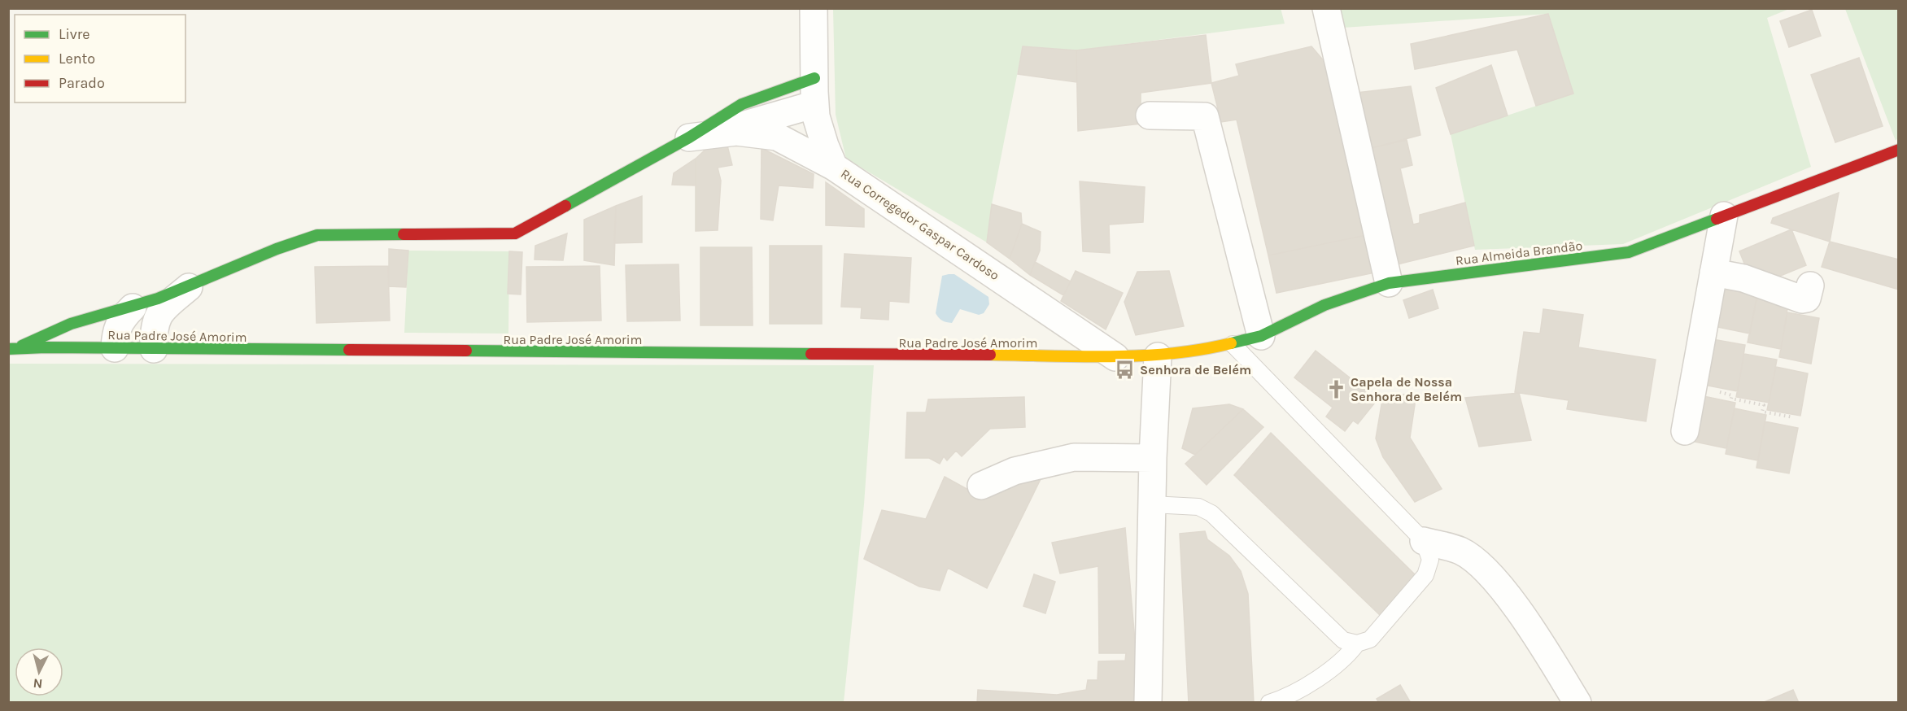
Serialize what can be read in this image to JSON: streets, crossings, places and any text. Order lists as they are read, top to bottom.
{
  "streets": {
    "street": ["Rua Corregedor Gaspar Cardoso", "Rua Almeida Brandão", "Rua Padre José Amorim"]
  },
  "crossings": [
    ["Rua Corregedor Gaspar Cardoso", "Rua Almeida Brandão"],
    ["Rua Corregedor Gaspar Cardoso", "Rua Padre José Amorim"],
    ["Rua Almeida Brandão", "Rua Padre José Amorim"]
  ],
  "places": {
    "bus stop": ["Senhora de Belém"],
    "church": ["Capela de Nossa Senhora de Belém"]
  },
  "legend": ["Livre", "Lento", "Parado"],
  "north": "bottom"
}
